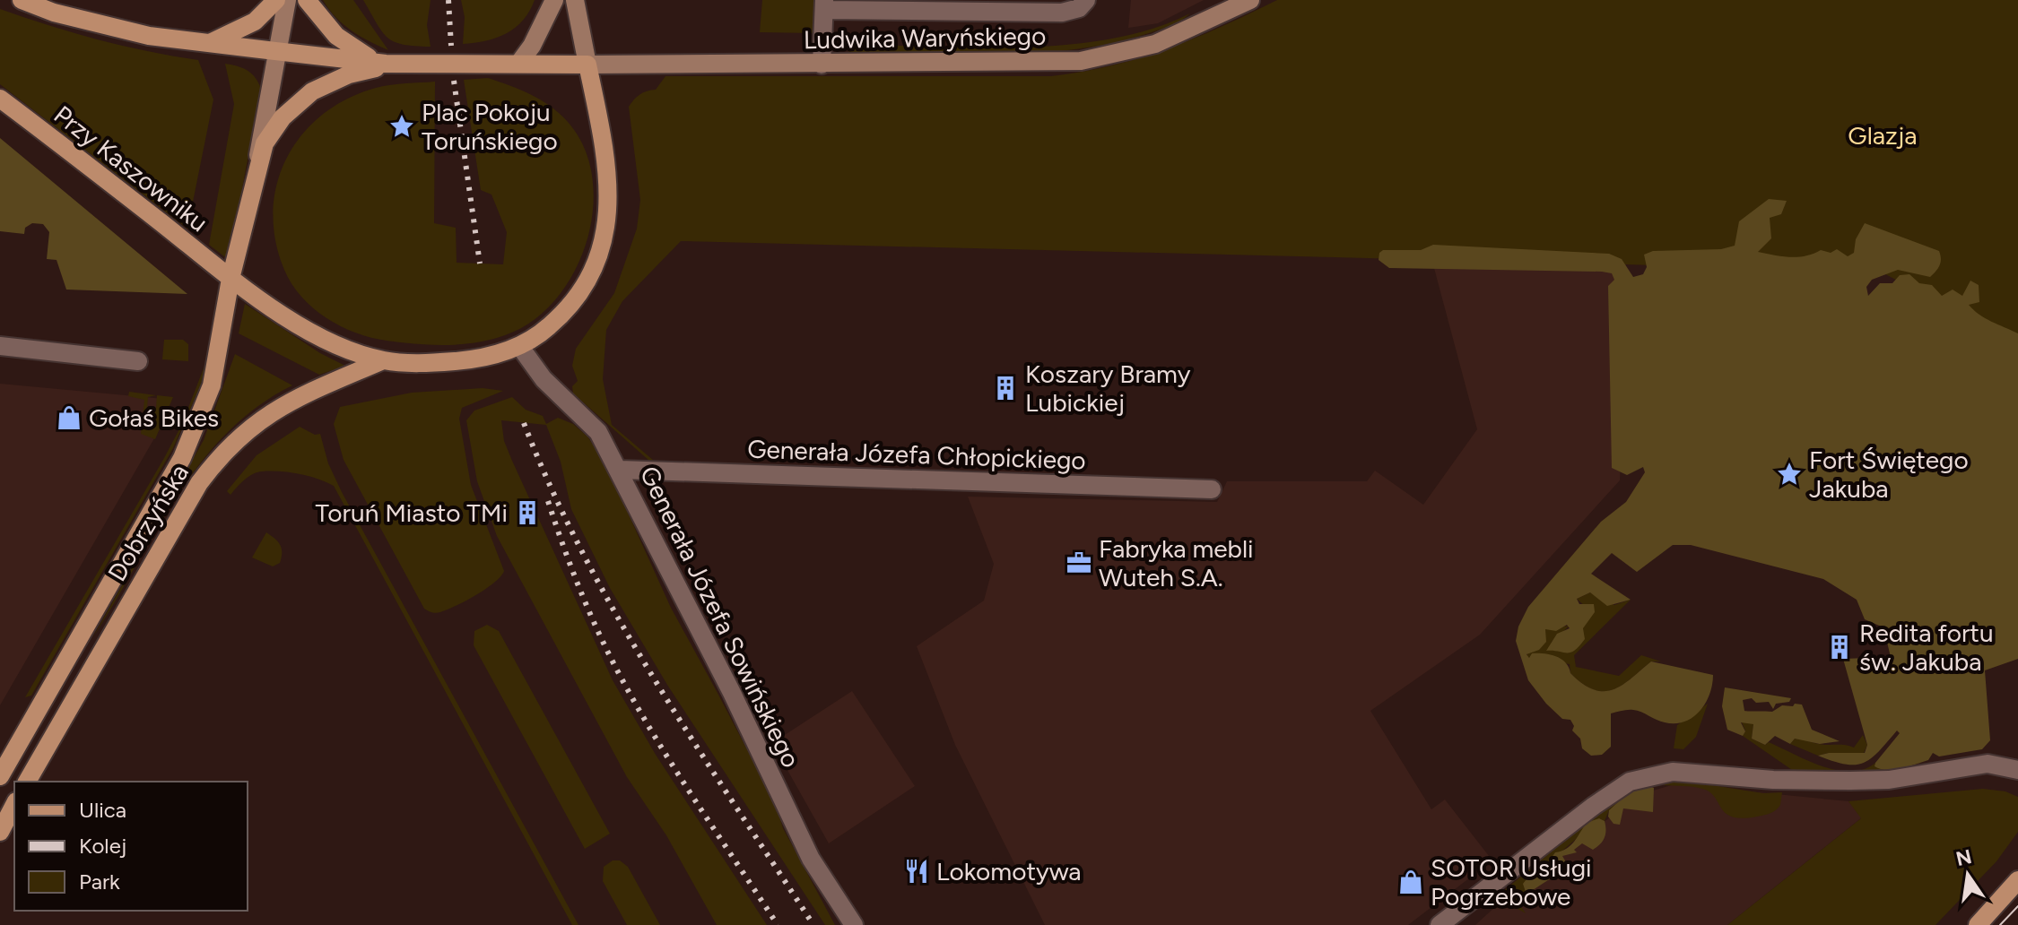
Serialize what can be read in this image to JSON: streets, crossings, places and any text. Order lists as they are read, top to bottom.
{
  "streets": {
    "main road": ["Przy Kaszowniku", "Dobrzyńska"],
    "street": ["Ludwika Waryńskiego", "Generała Józefa Chłopickiego", "Generała Józefa Sowińskiego"]
  },
  "crossings": [
    ["Przy Kaszowniku", "Dobrzyńska"],
    ["Generała Józefa Chłopickiego", "Generała Józefa Sowińskiego"]
  ],
  "parks": ["Glazja"],
  "places": {
    "place": ["Plac Pokoju Toruńskiego", "Fort Świętego Jakuba"],
    "building": ["Koszary Bramy Lubickiej", "Toruń Miasto TMi", "Redita fortu św. Jakuba"],
    "shop": ["Gołaś Bikes", "SOTOR Usługi Pogrzebowe"],
    "office": ["Fabryka mebli Wuteh S.A."],
    "restaurant": ["Lokomotywa"]
  },
  "legend": ["Ulica", "Kolej", "Park"],
  "north": "top"
}
